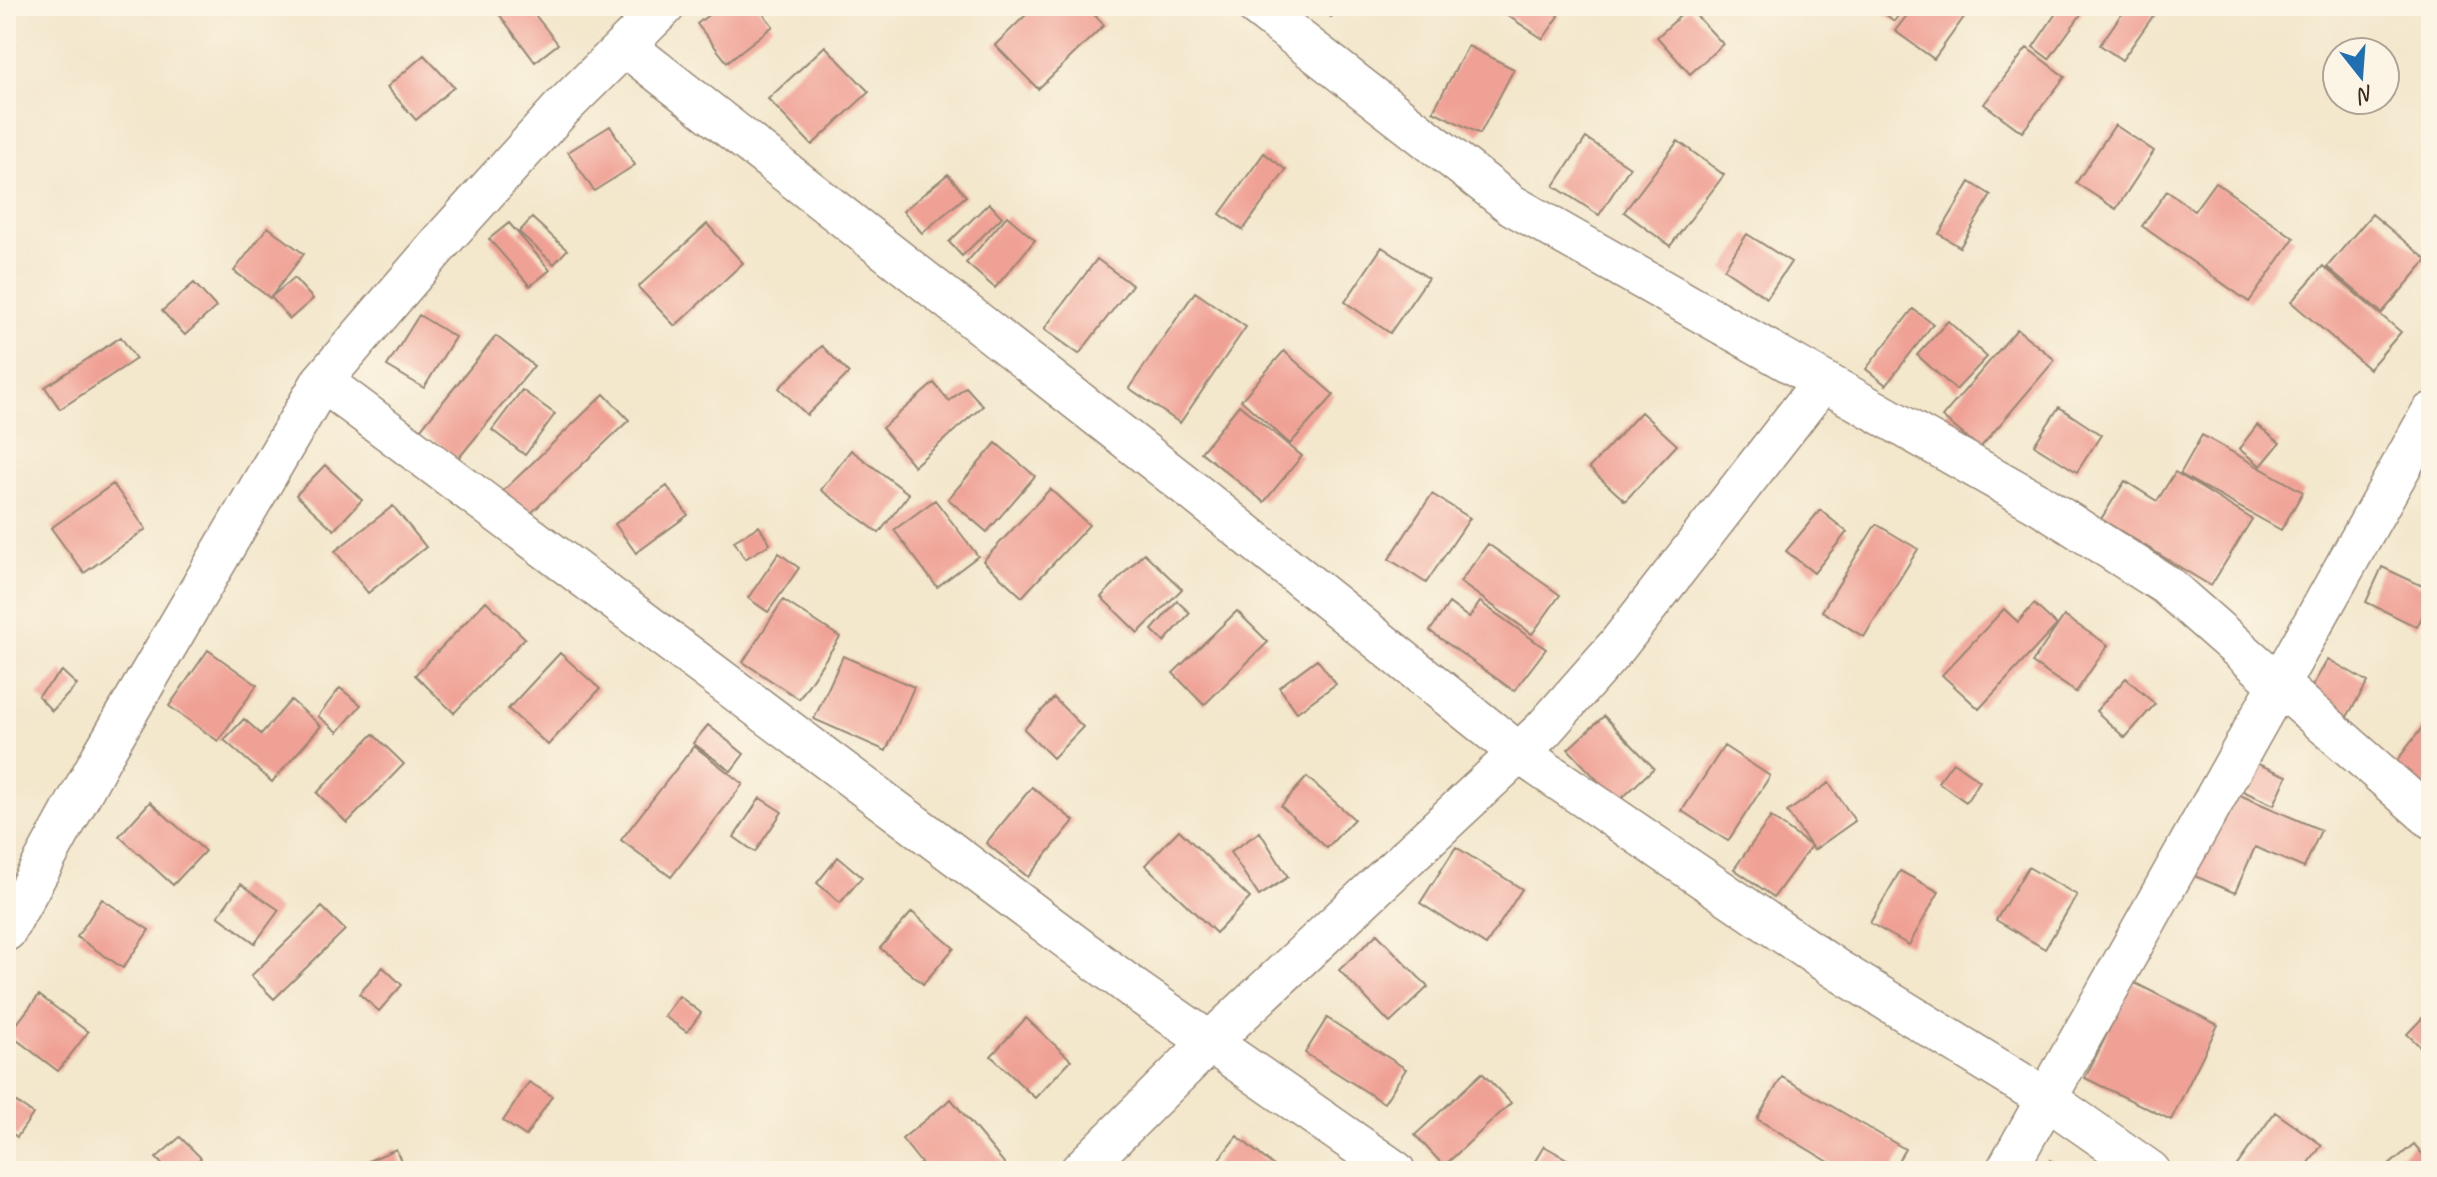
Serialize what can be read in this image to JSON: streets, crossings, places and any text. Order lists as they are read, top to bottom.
{
  "north": "bottom"
}
